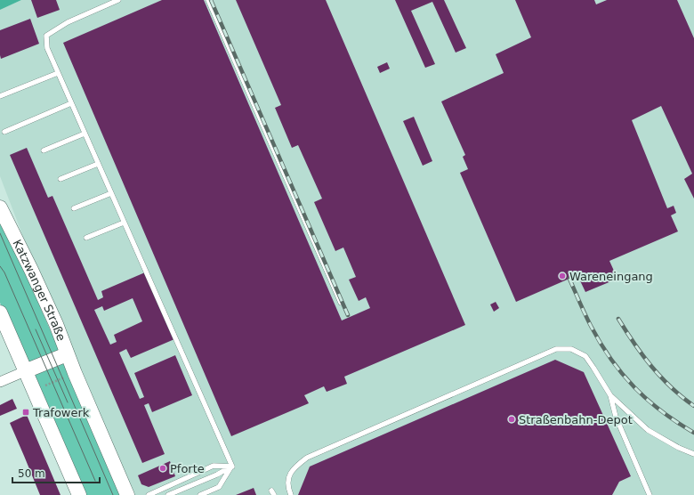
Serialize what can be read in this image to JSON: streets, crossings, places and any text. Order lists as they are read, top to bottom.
{
  "streets": {
    "main road": ["Katzwanger Straße"]
  },
  "places": {
    "other": ["Wareneingang", "Straßenbahn-Depot", "Pforte"],
    "transit": ["Trafowerk"]
  },
  "scale_bar": "50 m"
}
